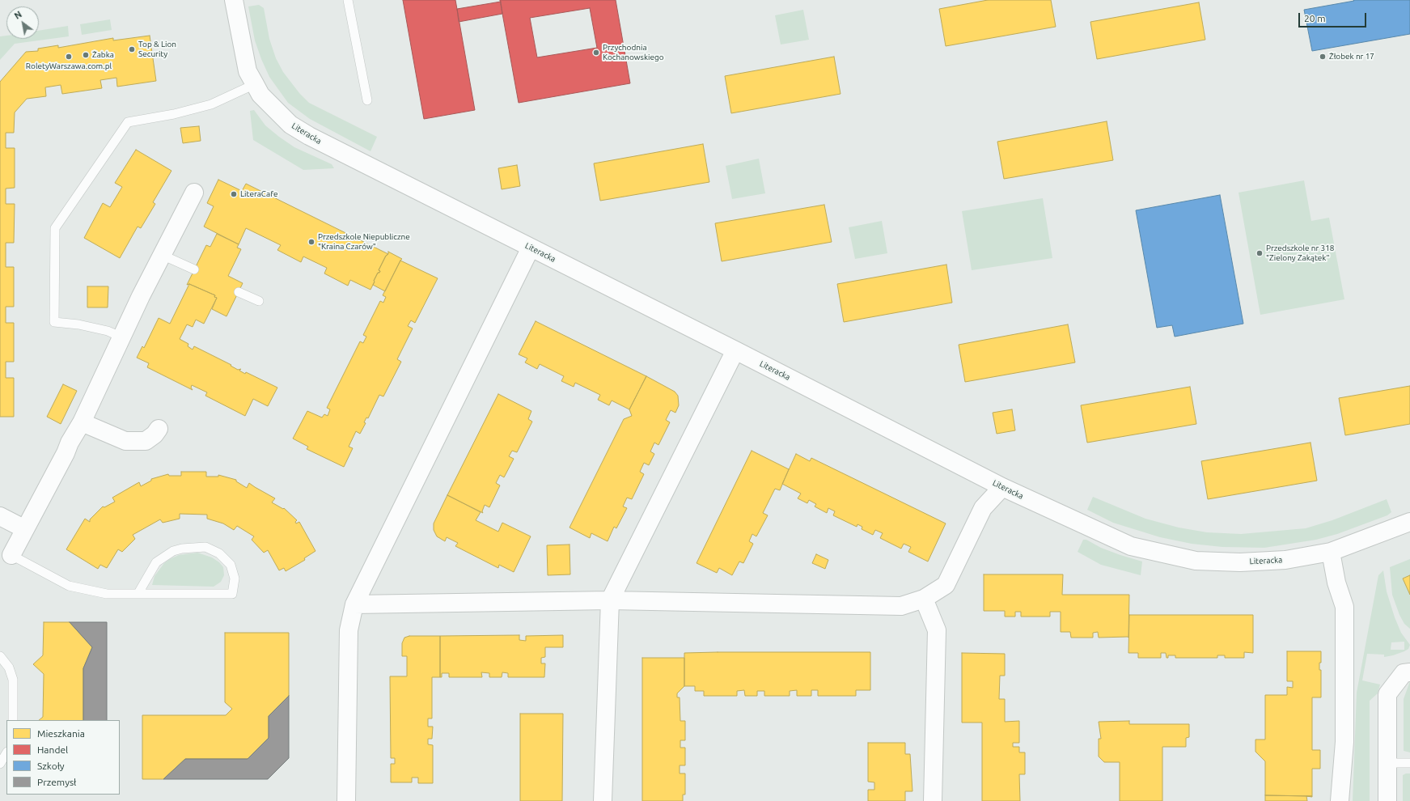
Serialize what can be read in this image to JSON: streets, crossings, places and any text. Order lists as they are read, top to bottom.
{
  "streets": {
    "street": ["Literacka"]
  },
  "places": [
    "Top & Lion Security",
    "Przychodnia Kochanowskiego",
    "Żabka",
    "RoletyWarszawa.com.pl",
    "Żłobek nr 17",
    "LiteraCafe",
    "Przedszkole Niepubliczne \"Kraina Czarów\"",
    "Przedszkole nr 318 \"Zielony Zakątek\""
  ],
  "legend": [
    "Mieszkania",
    "Handel",
    "Szkoły",
    "Przemysł"
  ],
  "scale_bar": "20 m",
  "north": "top left"
}
